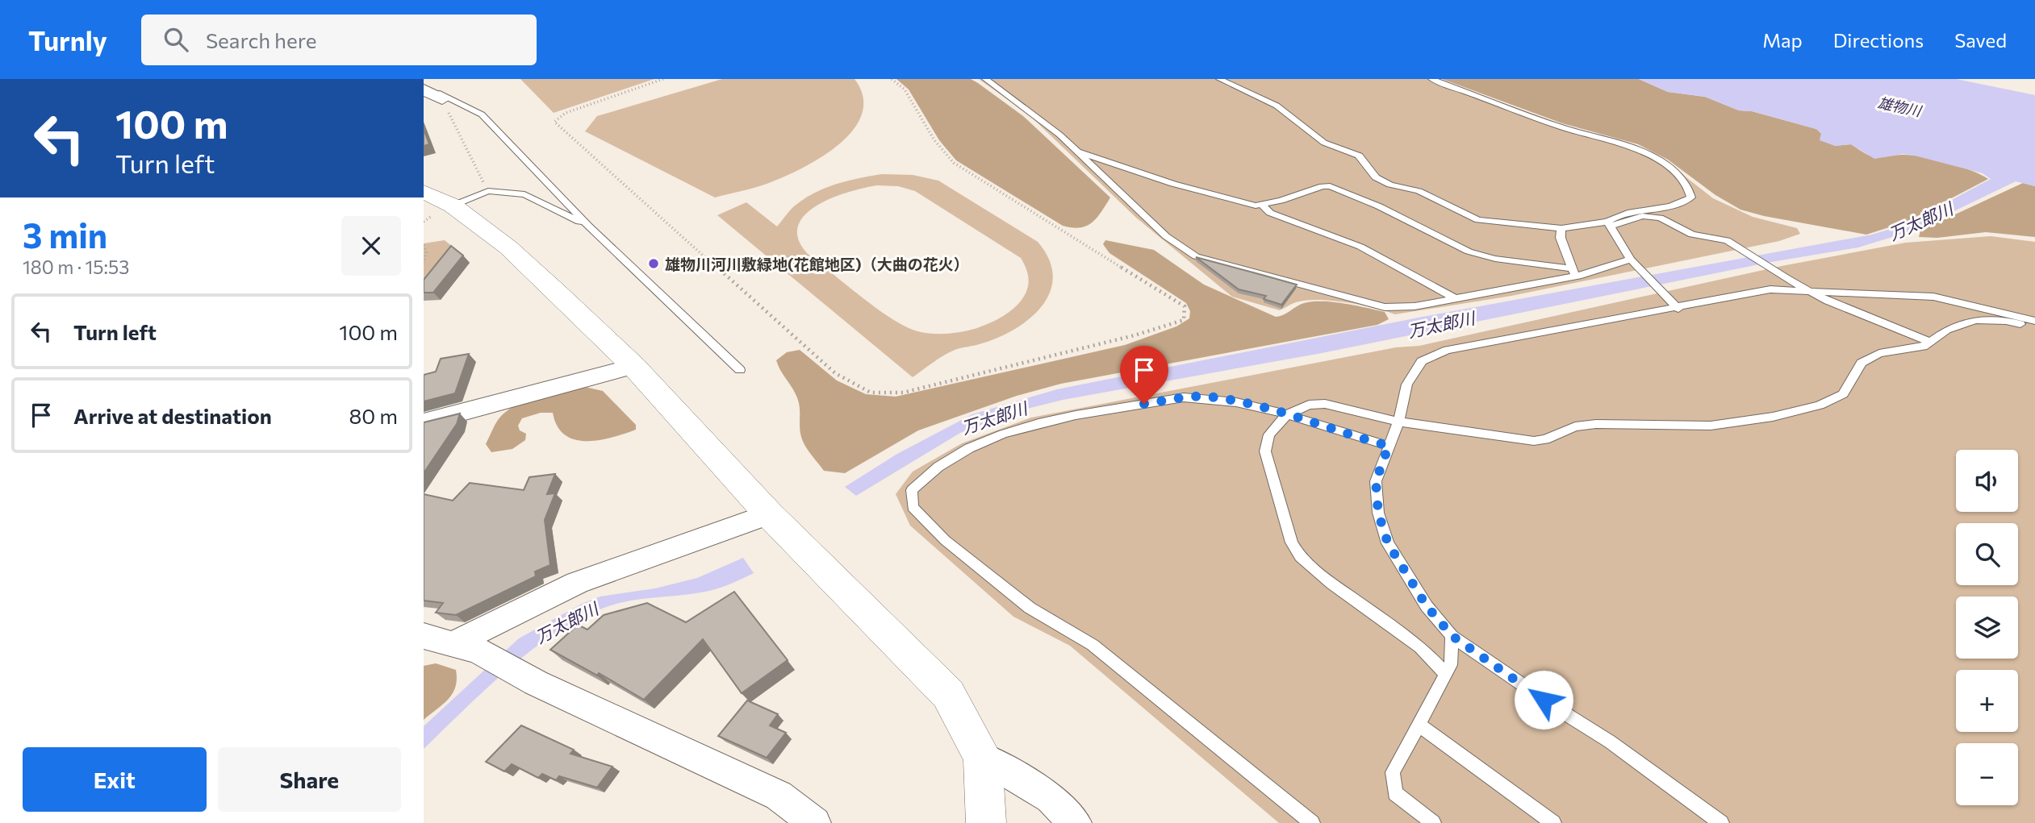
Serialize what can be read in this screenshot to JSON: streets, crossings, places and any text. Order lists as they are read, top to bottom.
{
  "water": ["雄物川", "万太郎川"],
  "places": ["雄物川河川敷緑地(花館地区)（大曲の花火）"],
  "page": {
    "header": "Turnly",
    "search": "Search here",
    "nav": ["Map", "Directions", "Saved"],
    "turn": ["100 m", "Turn left"],
    "heading": ["3 min", "180 m · 15:53"],
    "list": [
      {
        "name": "Turn left",
        "value": "100 m"
      },
      {
        "name": "Arrive at destination",
        "value": "80 m"
      }
    ],
    "map_buttons": ["+", "−"],
    "buttons": ["Exit", "Share"]
  }
}
